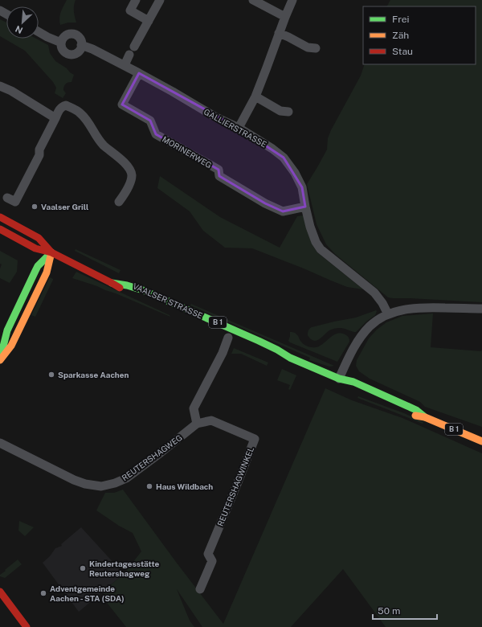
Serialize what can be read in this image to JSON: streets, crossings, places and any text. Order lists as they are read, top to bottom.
{
  "streets": {
    "main road": ["VAALSER STRASSE", "B 1"],
    "street": [
      "GALLIERSTRASSE",
      "MORINERWEG",
      "REUTERSHAGWEG",
      "REUTERSHAGWINKEL"
    ]
  },
  "crossings": [
    ["GALLIERSTRASSE", "MORINERWEG"],
    ["REUTERSHAGWEG", "REUTERSHAGWINKEL"]
  ],
  "places": [
    "Vaalser Grill",
    "Sparkasse Aachen",
    "Haus Wildbach",
    "Kindertagesstätte Reutershagweg",
    "Adventgemeinde Aachen - STA (SDA)"
  ],
  "legend": ["Frei", "Zäh", "Stau"],
  "scale_bar": "50 m",
  "north": "bottom left"
}
